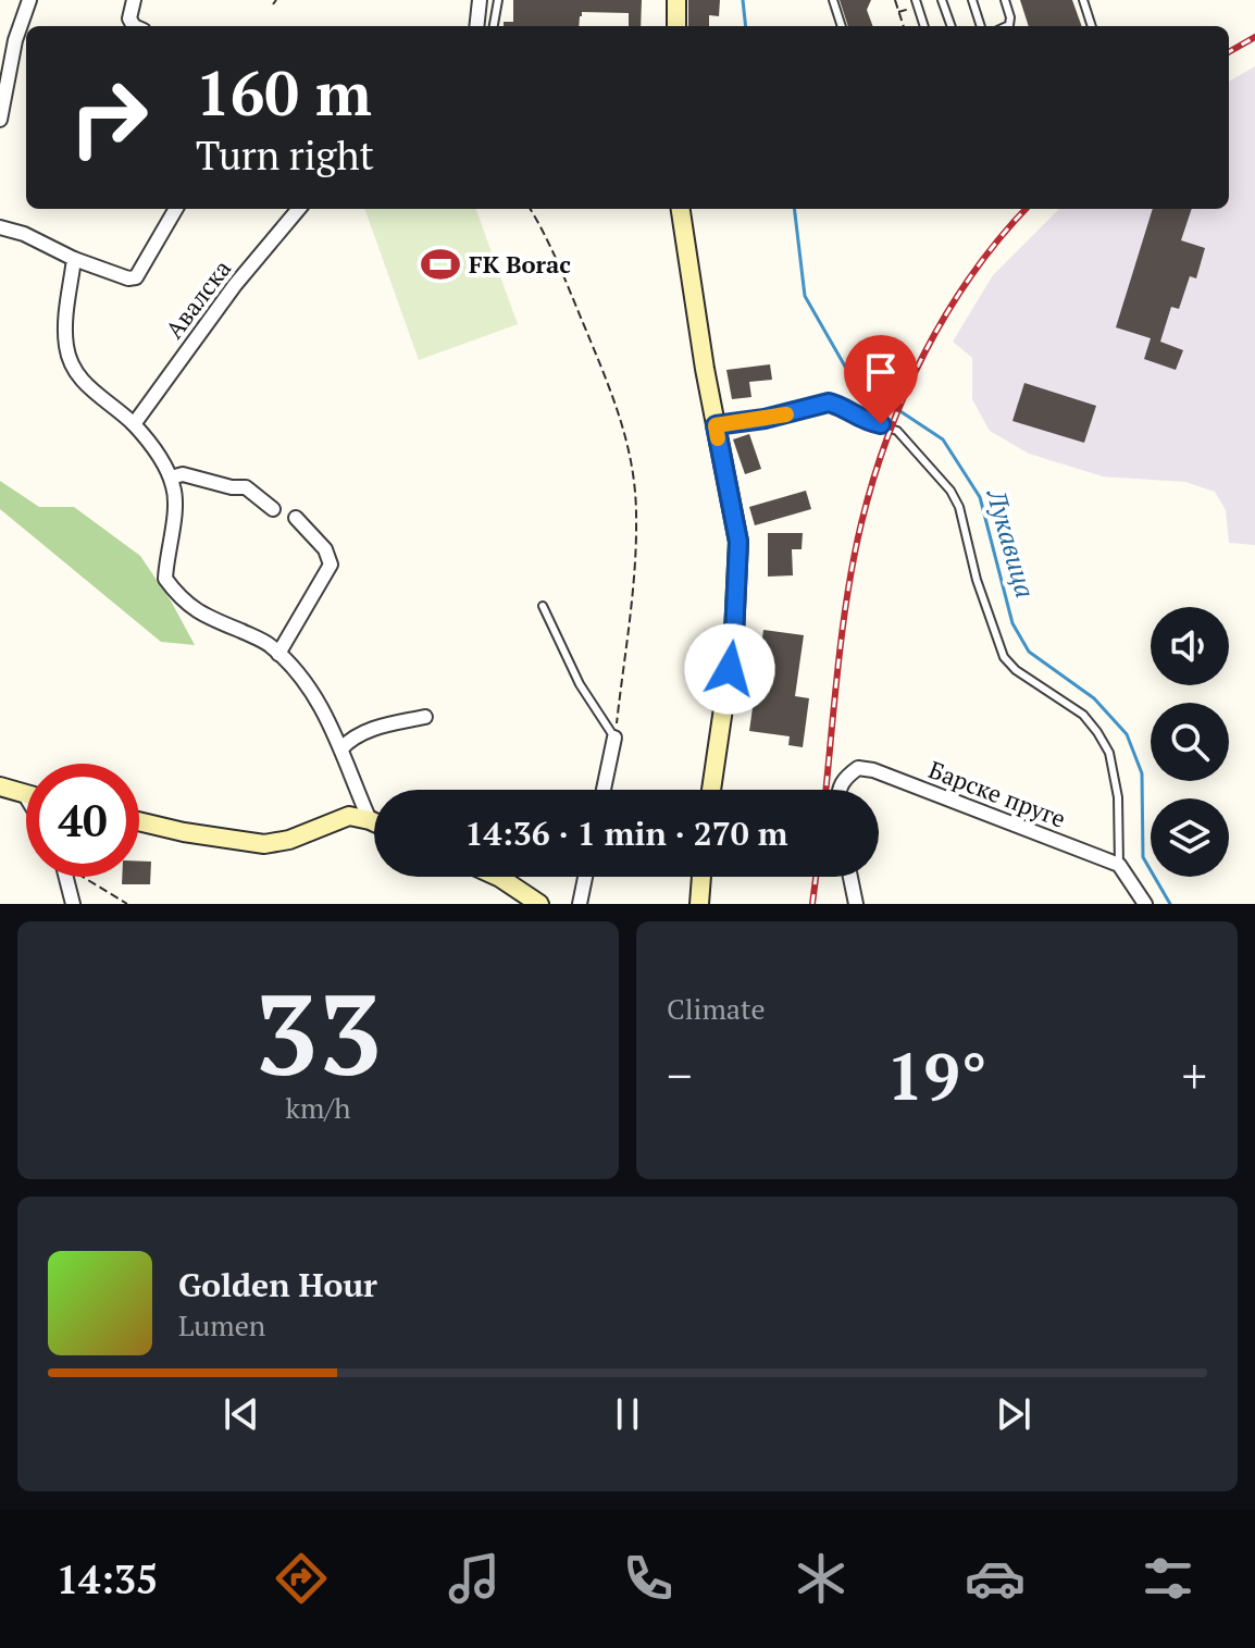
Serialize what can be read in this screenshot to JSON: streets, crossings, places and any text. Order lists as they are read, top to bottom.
{
  "streets": {
    "street": ["Авалска", "Барске пруге"]
  },
  "water": ["Лукавица"],
  "places": {
    "sports": ["FK Borac"]
  },
  "page": {
    "turn": ["160 m", "Turn right"],
    "limit": "40",
    "trip": "14:36 · 1 min · 270 m",
    "tile": [
      ["33", "km/h"],
      "Climate"
    ],
    "heat": ["−", "19°", "+"],
    "song": ["Golden Hour", "Lumen"],
    "tabs": "14:35"
  }
}
